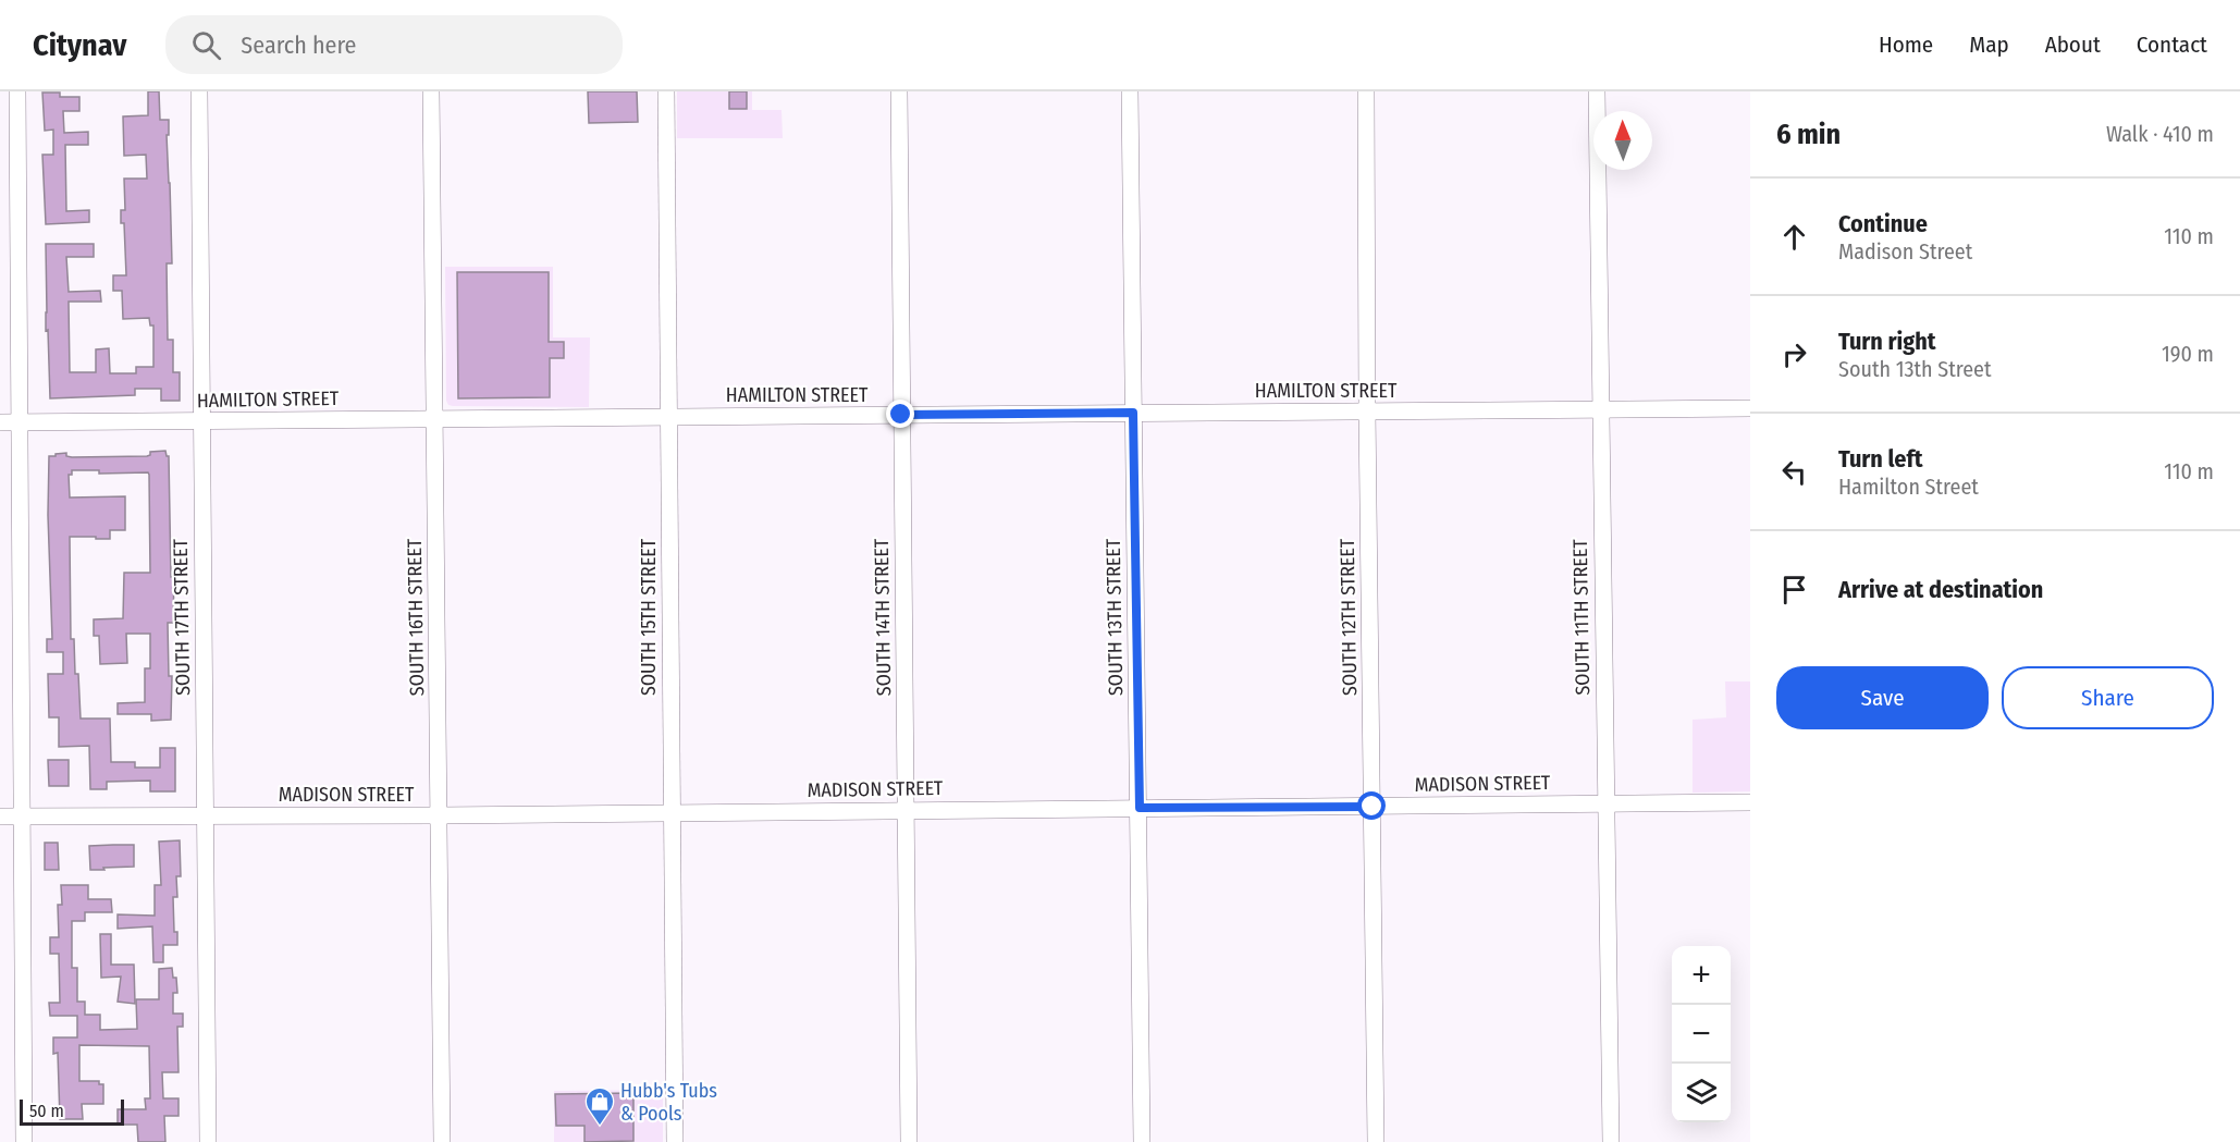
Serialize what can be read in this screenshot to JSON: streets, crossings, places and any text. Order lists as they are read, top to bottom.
{
  "streets": {
    "street": [
      "HAMILTON STREET",
      "SOUTH 17TH STREET",
      "SOUTH 16TH STREET",
      "SOUTH 15TH STREET",
      "SOUTH 14TH STREET",
      "SOUTH 13TH STREET",
      "SOUTH 12TH STREET",
      "SOUTH 11TH STREET",
      "MADISON STREET"
    ]
  },
  "crossings": [
    ["HAMILTON STREET", "SOUTH 17TH STREET"],
    ["HAMILTON STREET", "SOUTH 16TH STREET"],
    ["HAMILTON STREET", "SOUTH 15TH STREET"],
    ["HAMILTON STREET", "SOUTH 14TH STREET"],
    ["HAMILTON STREET", "SOUTH 13TH STREET"],
    ["HAMILTON STREET", "SOUTH 12TH STREET"],
    ["HAMILTON STREET", "SOUTH 11TH STREET"],
    ["SOUTH 17TH STREET", "MADISON STREET"],
    ["SOUTH 16TH STREET", "MADISON STREET"],
    ["SOUTH 15TH STREET", "MADISON STREET"],
    ["SOUTH 14TH STREET", "MADISON STREET"],
    ["SOUTH 13TH STREET", "MADISON STREET"],
    ["SOUTH 12TH STREET", "MADISON STREET"],
    ["SOUTH 11TH STREET", "MADISON STREET"]
  ],
  "places": {
    "shop": ["Hubb's Tubs & Pools"]
  },
  "scale_bar": "50 m",
  "north": "top",
  "page": {
    "header": "Citynav",
    "search": "Search here",
    "nav": [
      "Home",
      "Map",
      "About",
      "Contact"
    ],
    "heading": ["6 min", "Walk · 410 m"],
    "list": [
      ["Continue", "Madison Street", "110 m"],
      ["Turn right", "South 13th Street", "190 m"],
      ["Turn left", "Hamilton Street", "110 m"],
      "Arrive at destination"
    ],
    "buttons": ["Save", "Share"],
    "map_buttons": ["+", "−"],
    "scale": "50 m"
  }
}
